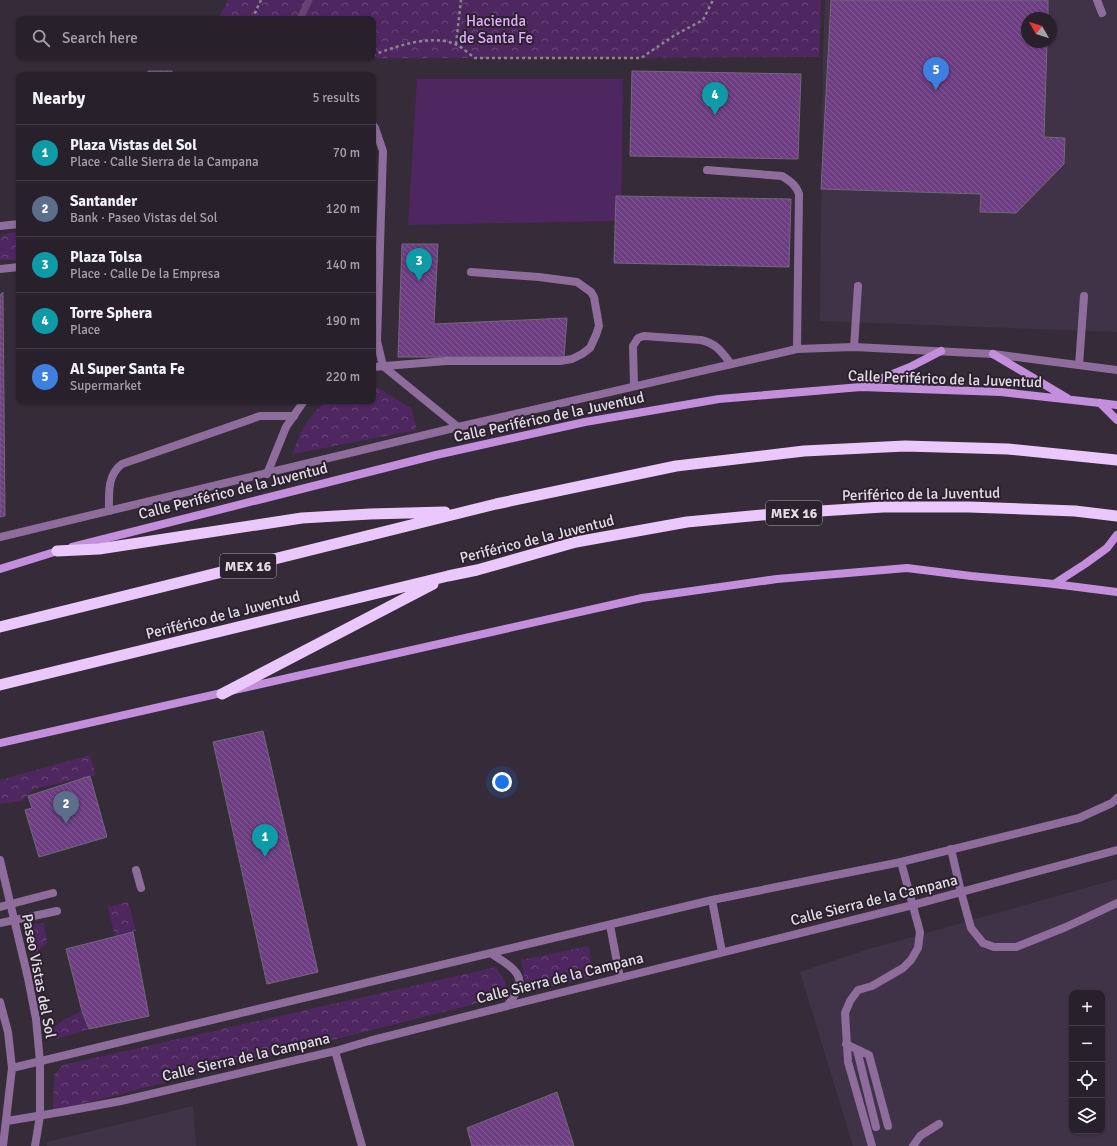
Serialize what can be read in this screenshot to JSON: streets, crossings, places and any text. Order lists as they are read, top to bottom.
{
  "streets": {
    "highway": ["Periférico de la Juventud", "MEX 16"],
    "main road": ["Calle Periférico de la Juventud"],
    "street": ["Calle Sierra de la Campana", "Paseo Vistas del Sol"]
  },
  "crossings": [
    ["Calle Sierra de la Campana", "Paseo Vistas del Sol"]
  ],
  "parks": ["Hacienda de Santa Fe"],
  "north": "top left",
  "page": {
    "search": "Search here",
    "pins": [
      "5",
      "4",
      "3",
      "2",
      "1"
    ],
    "heading": ["Nearby", "5 results"],
    "list": [
      {
        "mark": "1",
        "name": "Plaza Vistas del Sol",
        "note": "Place · Calle Sierra de la Campana",
        "value": "70 m"
      },
      {
        "mark": "2",
        "name": "Santander",
        "note": "Bank · Paseo Vistas del Sol",
        "value": "120 m"
      },
      {
        "mark": "3",
        "name": "Plaza Tolsa",
        "note": "Place · Calle De la Empresa",
        "value": "140 m"
      },
      {
        "mark": "4",
        "name": "Torre Sphera",
        "note": "Place",
        "value": "190 m"
      },
      {
        "mark": "5",
        "name": "Al Super Santa Fe",
        "note": "Supermarket",
        "value": "220 m"
      }
    ],
    "map_buttons": ["+", "−"]
  }
}
